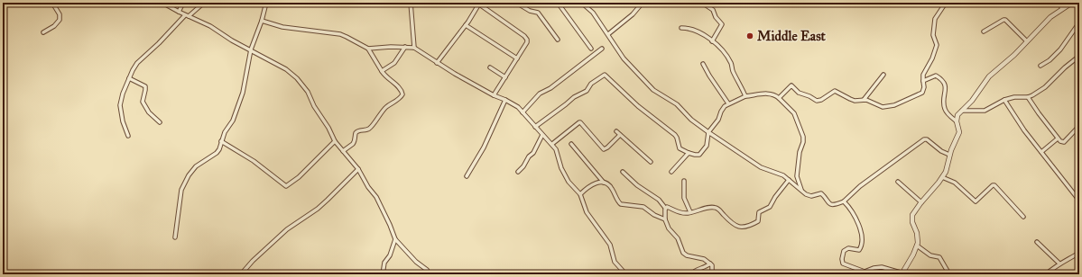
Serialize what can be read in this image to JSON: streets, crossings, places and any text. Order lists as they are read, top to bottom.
{
  "places": ["Middle East"]
}
